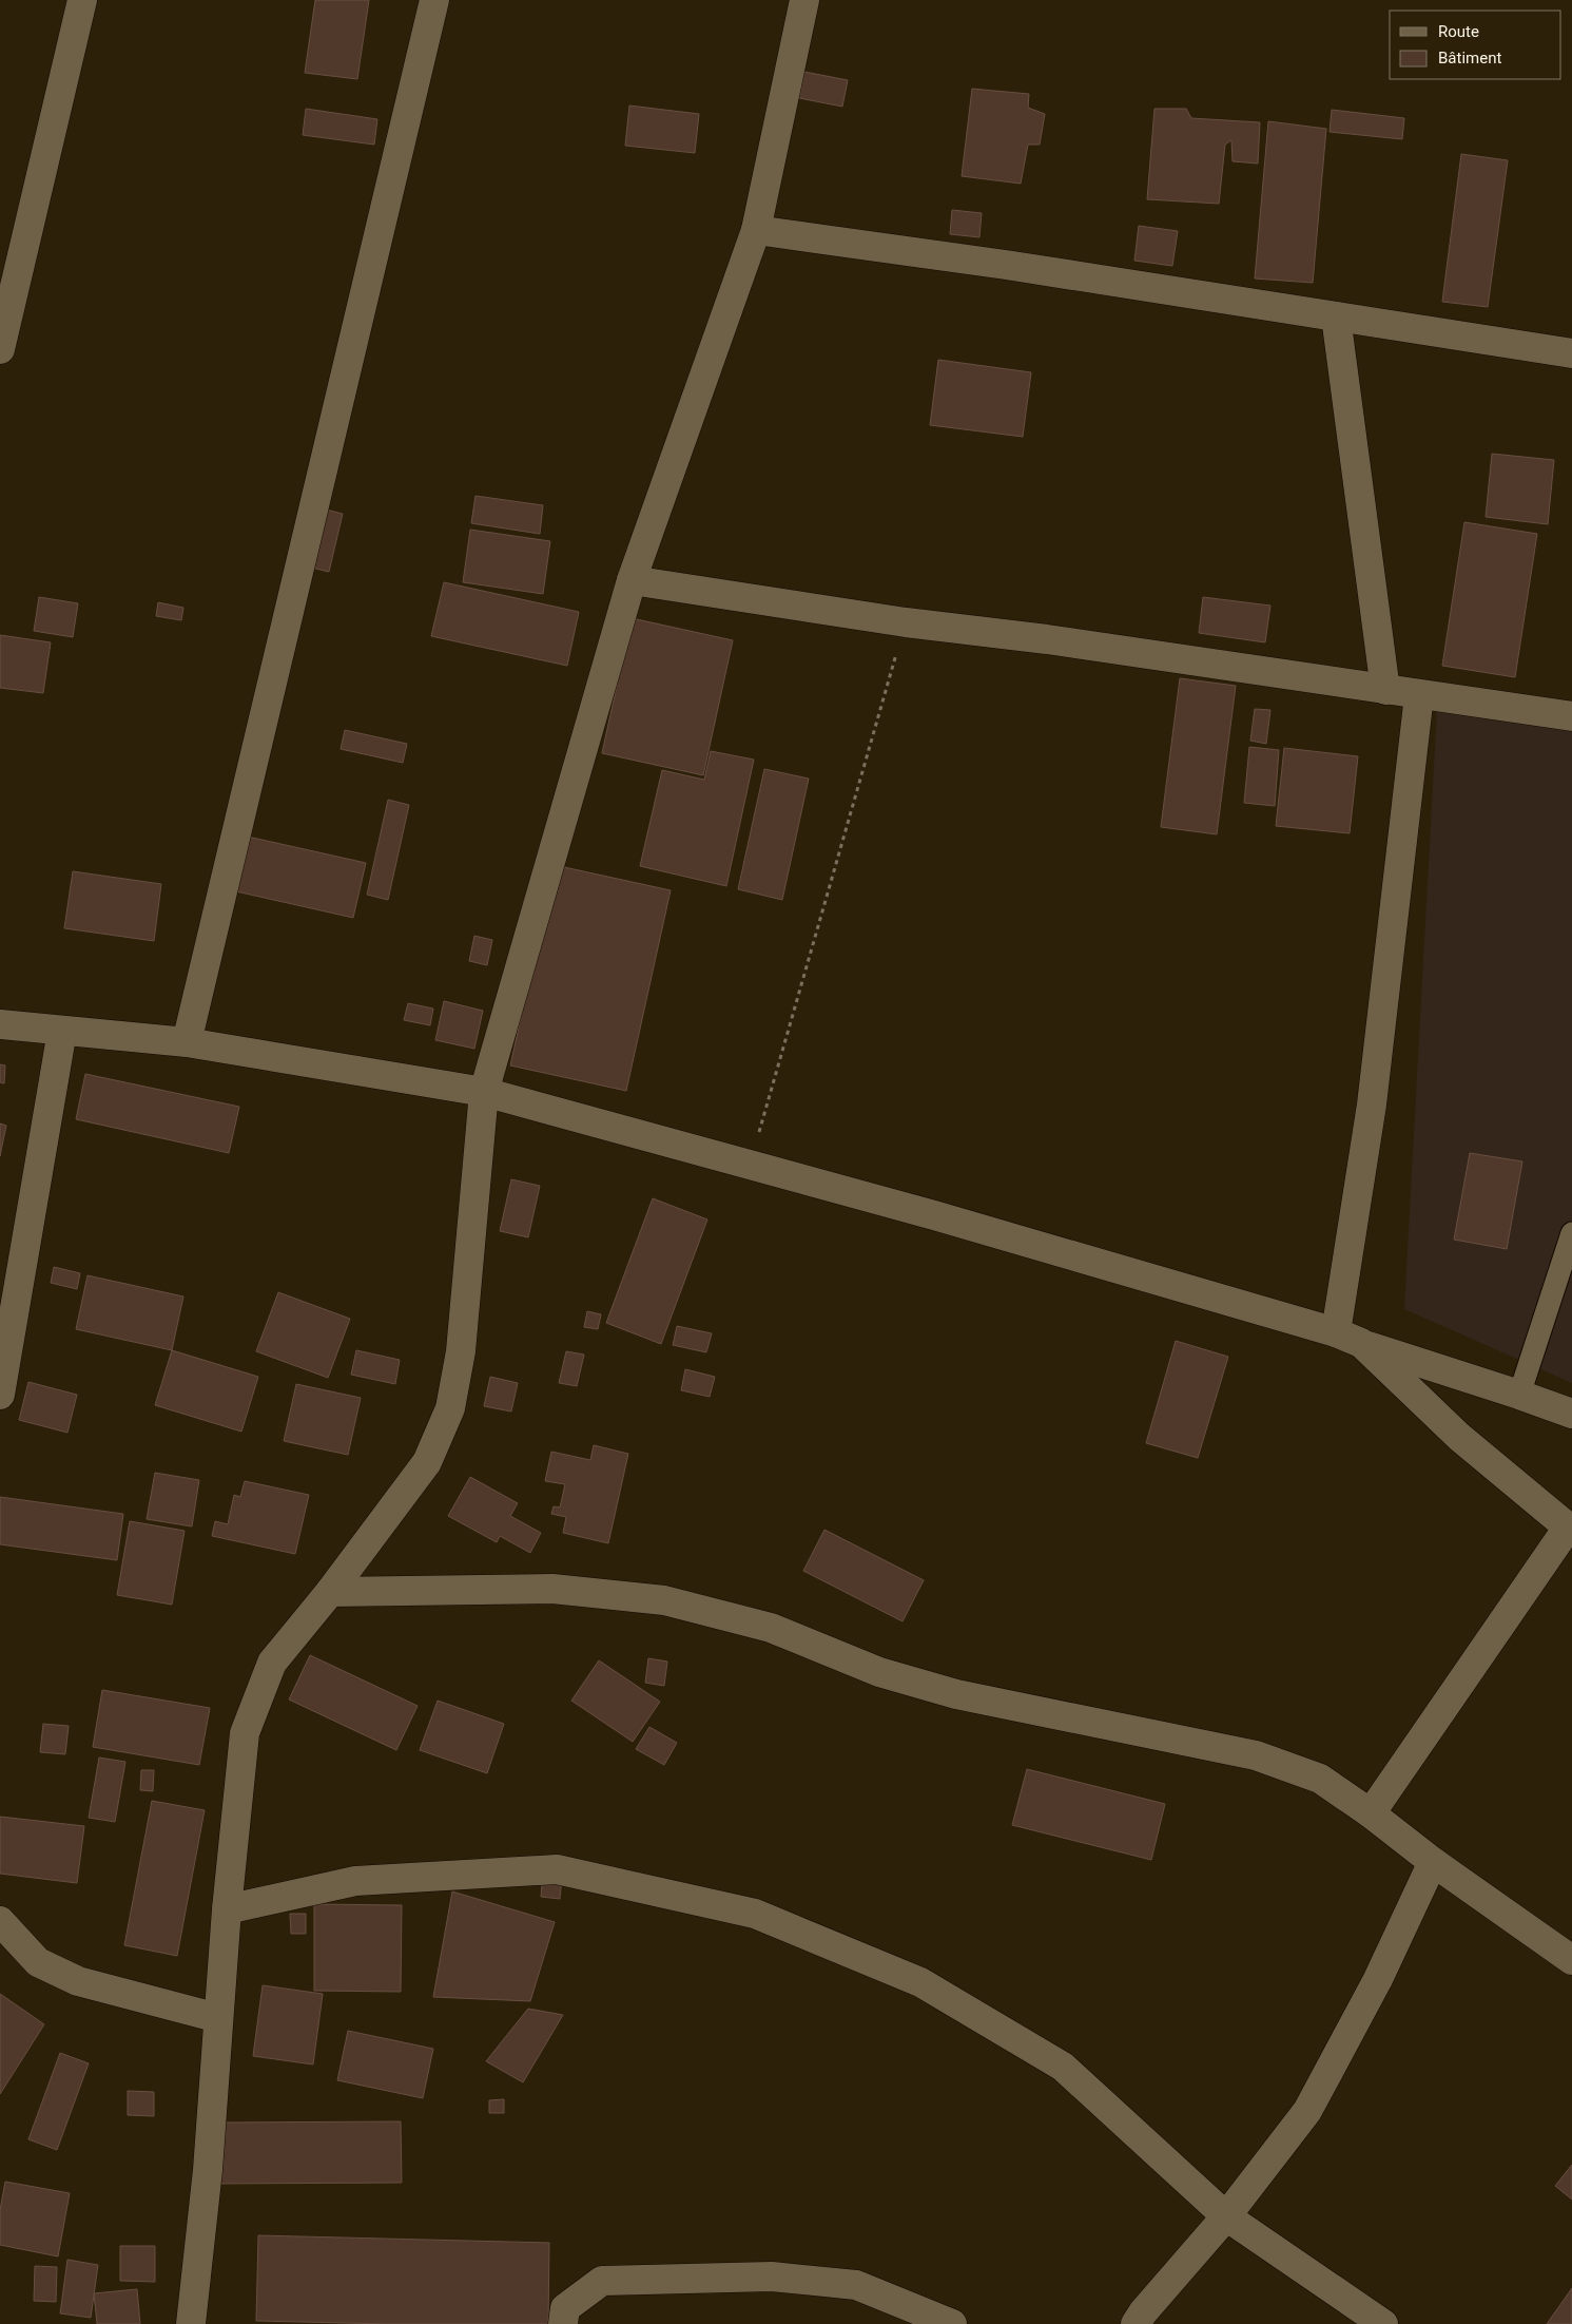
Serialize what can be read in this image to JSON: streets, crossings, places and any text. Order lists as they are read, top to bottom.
{
  "legend": ["Route", "Bâtiment"]
}
